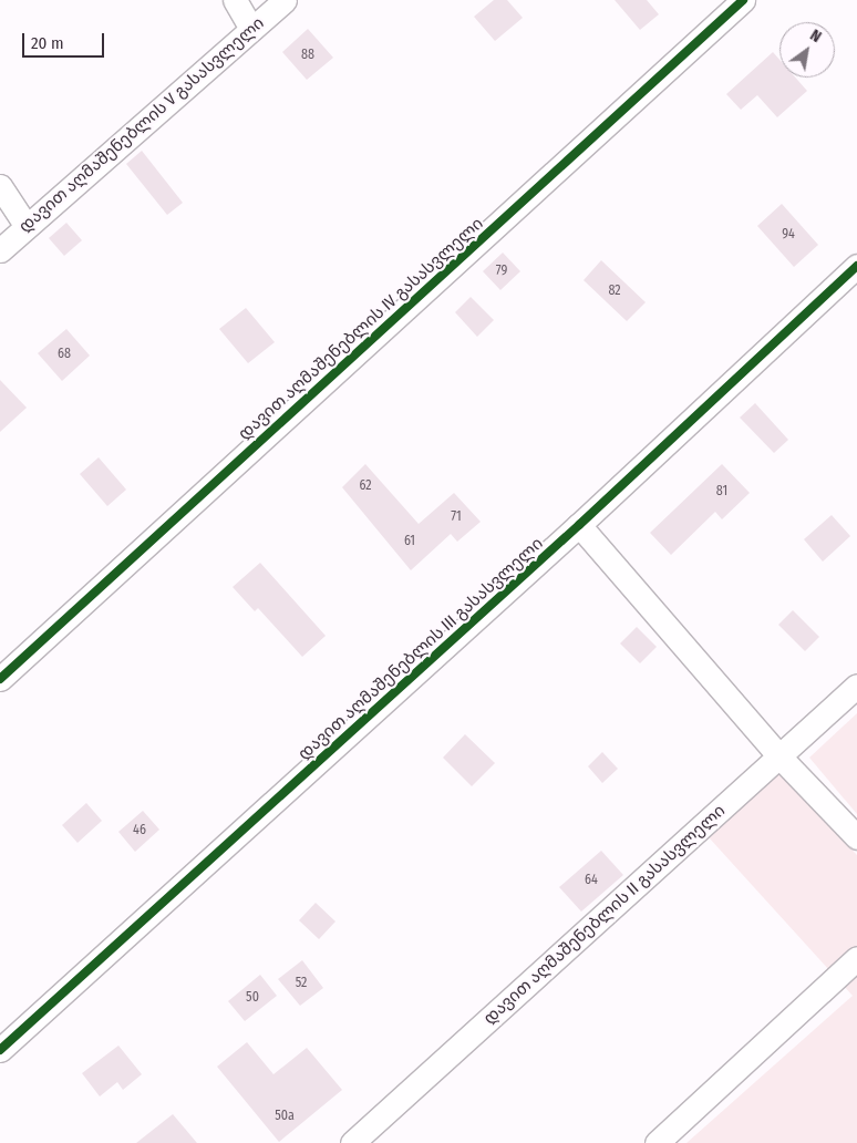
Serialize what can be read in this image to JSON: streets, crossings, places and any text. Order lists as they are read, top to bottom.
{
  "streets": {
    "street": [
      "დავით აღმაშენებლის V გასასვლელი",
      "დავით აღმაშენებლის IV გასასვლელი",
      "დავით აღმაშენებლის III გასასვლელი",
      "დავით აღმაშენებლის II გასასვლელი"
    ]
  },
  "house_numbers": [
    "88",
    "94",
    "79",
    "82",
    "68",
    "62",
    "81",
    "71",
    "61",
    "46",
    "64",
    "52",
    "50",
    "50a"
  ],
  "scale_bar": "20 m",
  "north": "top right"
}
